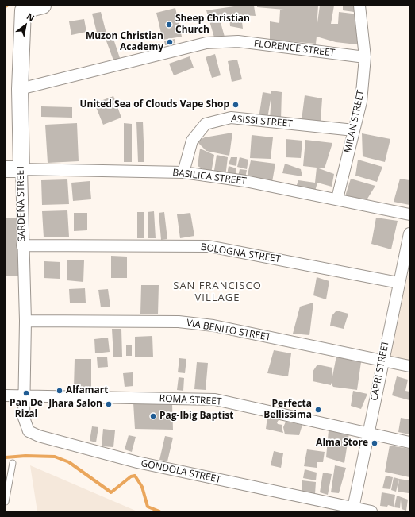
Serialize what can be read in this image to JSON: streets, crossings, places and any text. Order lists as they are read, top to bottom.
{
  "streets": {
    "street": [
      "FLORENCE STREET",
      "ASISSI STREET",
      "MILAN STREET",
      "BASILICA STREET",
      "SARDENA STREET",
      "BOLOGNA STREET",
      "VIA BENITO STREET",
      "CAPRI STREET",
      "ROMA STREET",
      "GONDOLA STREET"
    ]
  },
  "crossings": [
    ["FLORENCE STREET", "MILAN STREET"],
    ["FLORENCE STREET", "SARDENA STREET"],
    ["ASISSI STREET", "MILAN STREET"],
    ["ASISSI STREET", "BASILICA STREET"],
    ["MILAN STREET", "BASILICA STREET"],
    ["BASILICA STREET", "SARDENA STREET"],
    ["SARDENA STREET", "BOLOGNA STREET"],
    ["SARDENA STREET", "VIA BENITO STREET"],
    ["SARDENA STREET", "ROMA STREET"],
    ["SARDENA STREET", "GONDOLA STREET"],
    ["BOLOGNA STREET", "CAPRI STREET"],
    ["VIA BENITO STREET", "CAPRI STREET"],
    ["CAPRI STREET", "ROMA STREET"],
    ["CAPRI STREET", "GONDOLA STREET"],
    ["ROMA STREET", "GONDOLA STREET"]
  ],
  "districts": ["SAN FRANCISCO VILLAGE"],
  "places": [
    "Sheep Christian Church",
    "Muzon Christian Academy",
    "United Sea of Clouds Vape Shop",
    "Alfamart",
    "Pan De Rizal",
    "Jhara Salon",
    "Perfecta Bellissima",
    "Pag-Ibig Baptist",
    "Alma Store"
  ],
  "north": "top right"
}
